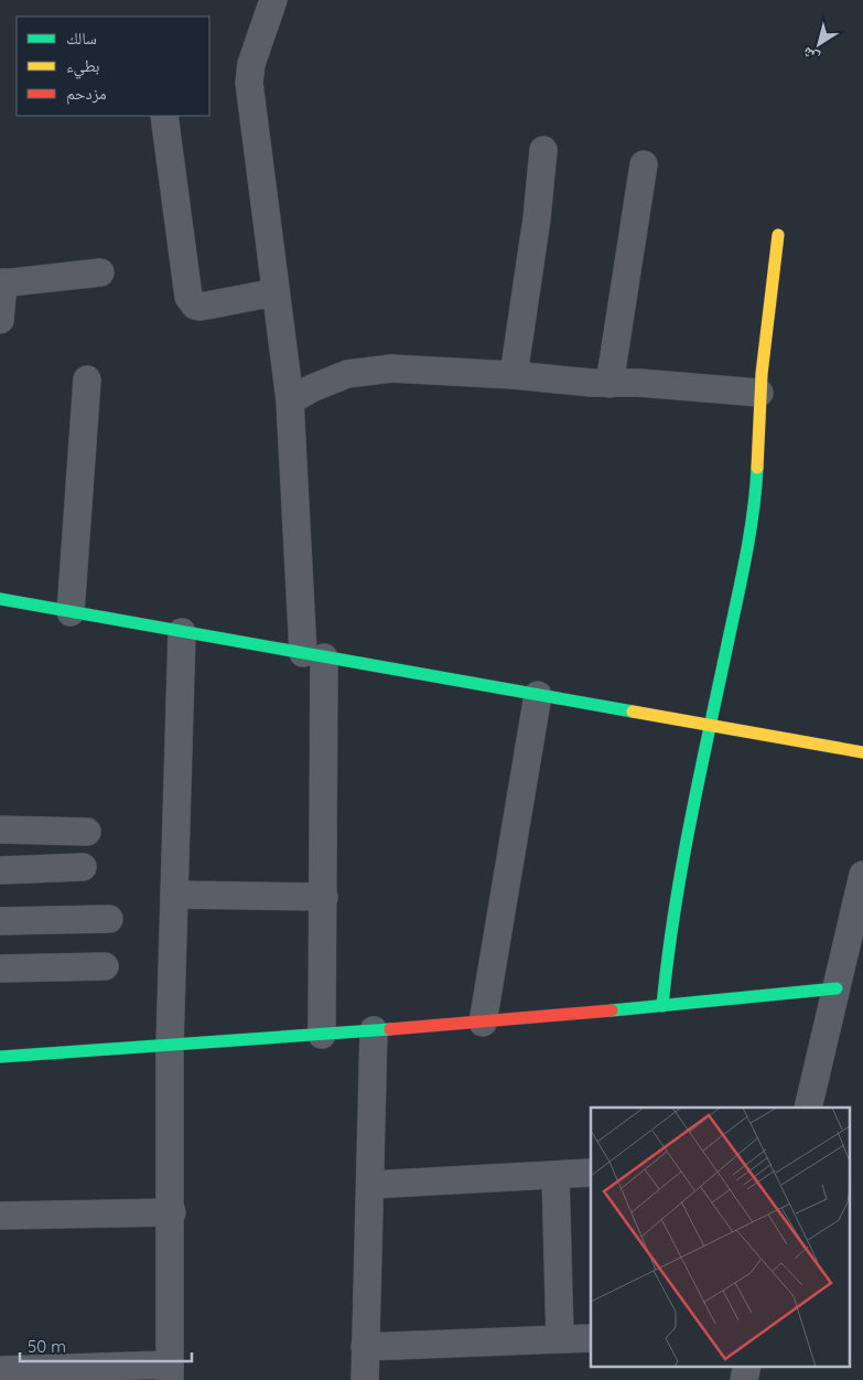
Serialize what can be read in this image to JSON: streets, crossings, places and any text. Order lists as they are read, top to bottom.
{
  "legend": ["سالك", "بطيء", "مزدحم"],
  "scale_bar": "50 m",
  "north": "bottom left"
}
